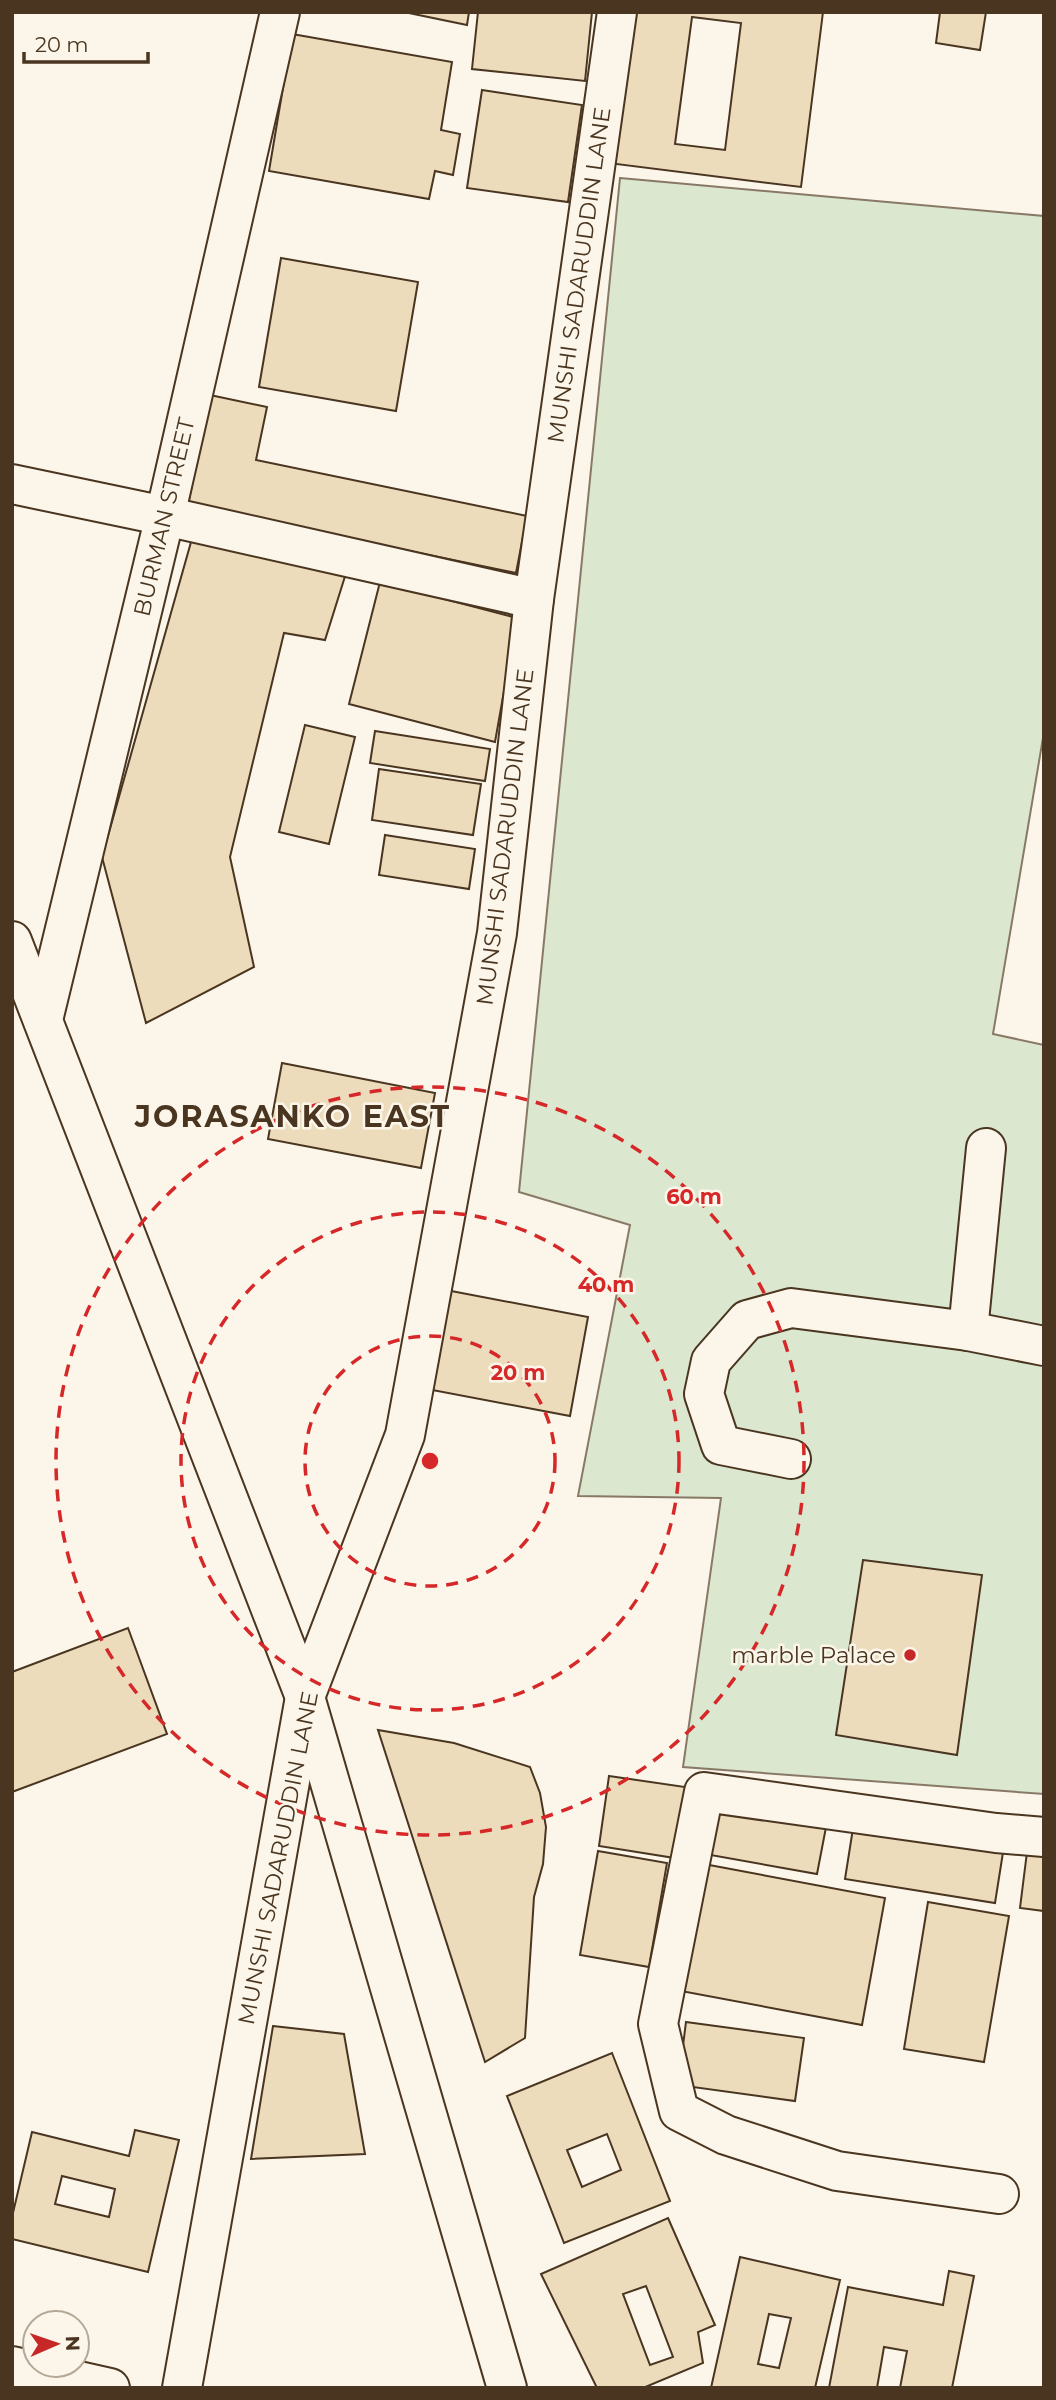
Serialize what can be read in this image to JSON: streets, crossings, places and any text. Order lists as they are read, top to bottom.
{
  "streets": {
    "street": ["MUNSHI SADARUDDIN LANE", "BURMAN STREET"]
  },
  "districts": ["JORASANKO EAST"],
  "places": ["marble Palace"],
  "scale_bar": "20 m",
  "north": "right",
  "rings": ["60 m", "40 m", "20 m"]
}
